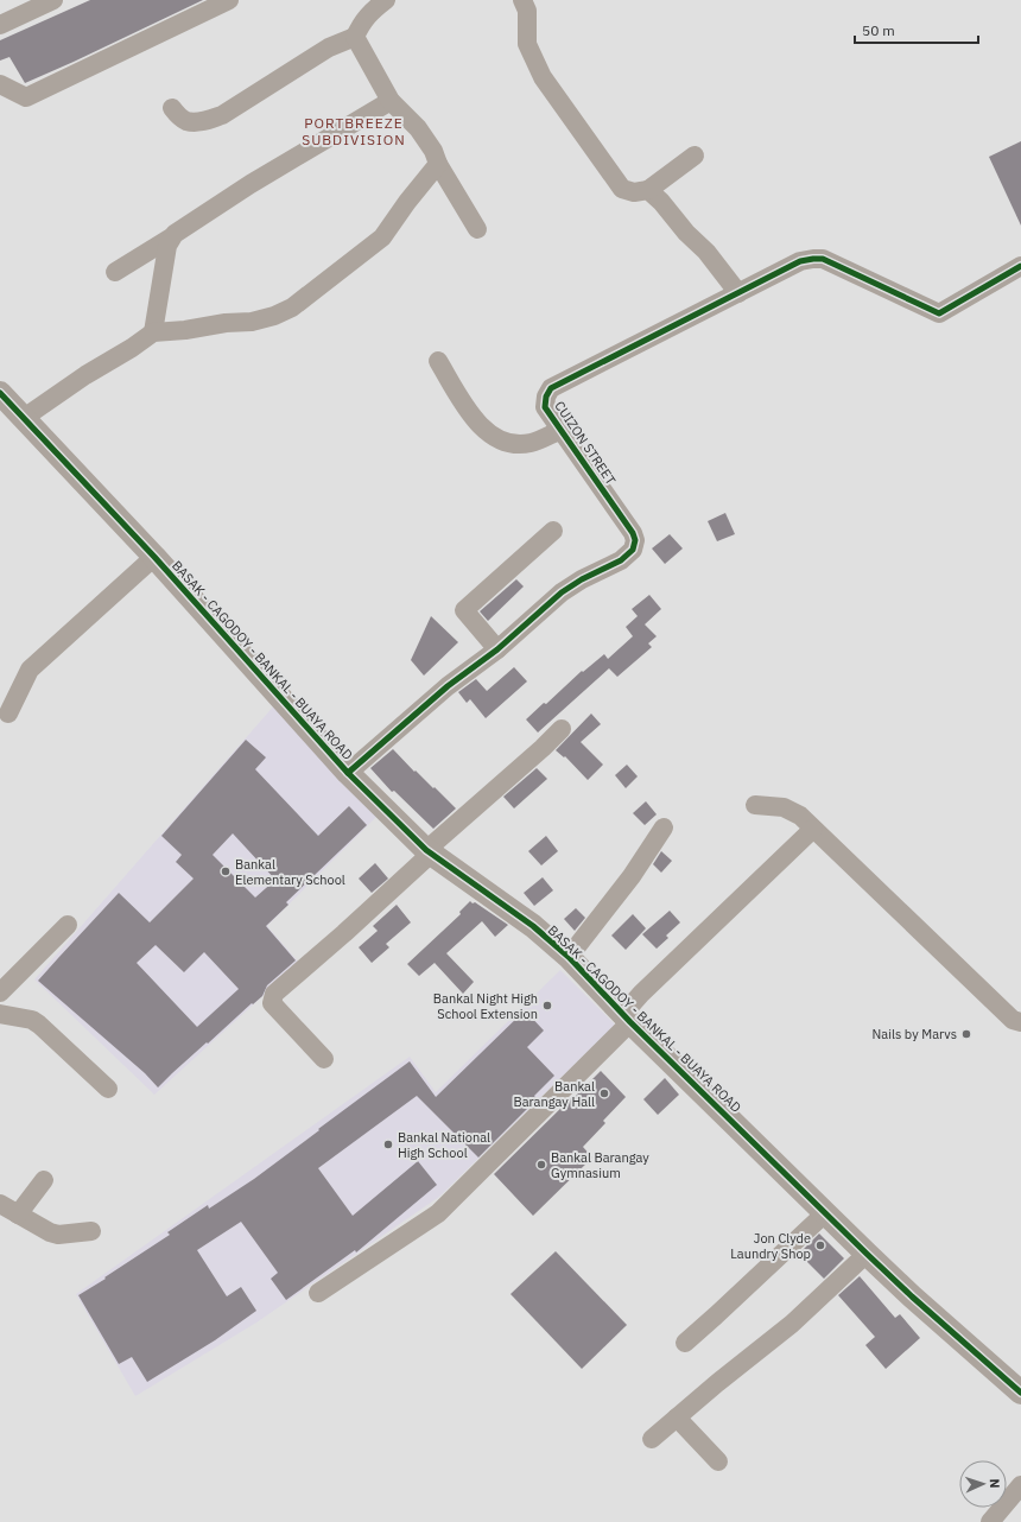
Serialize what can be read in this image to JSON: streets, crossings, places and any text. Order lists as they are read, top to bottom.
{
  "streets": {
    "street": ["CUIZON STREET", "BASAK - CAGODOY - BANKAL - BUAYA ROAD"]
  },
  "crossings": [
    ["CUIZON STREET", "BASAK - CAGODOY - BANKAL - BUAYA ROAD"]
  ],
  "districts": ["PORTBREEZE SUBDIVISION"],
  "places": [
    "Bankal Elementary School",
    "Bankal Night High School Extension",
    "Nails by Marvs",
    "Bankal Barangay Hall",
    "Bankal National High School",
    "Bankal Barangay Gymnasium",
    "Jon Clyde Laundry Shop"
  ],
  "scale_bar": "50 m",
  "north": "right"
}
